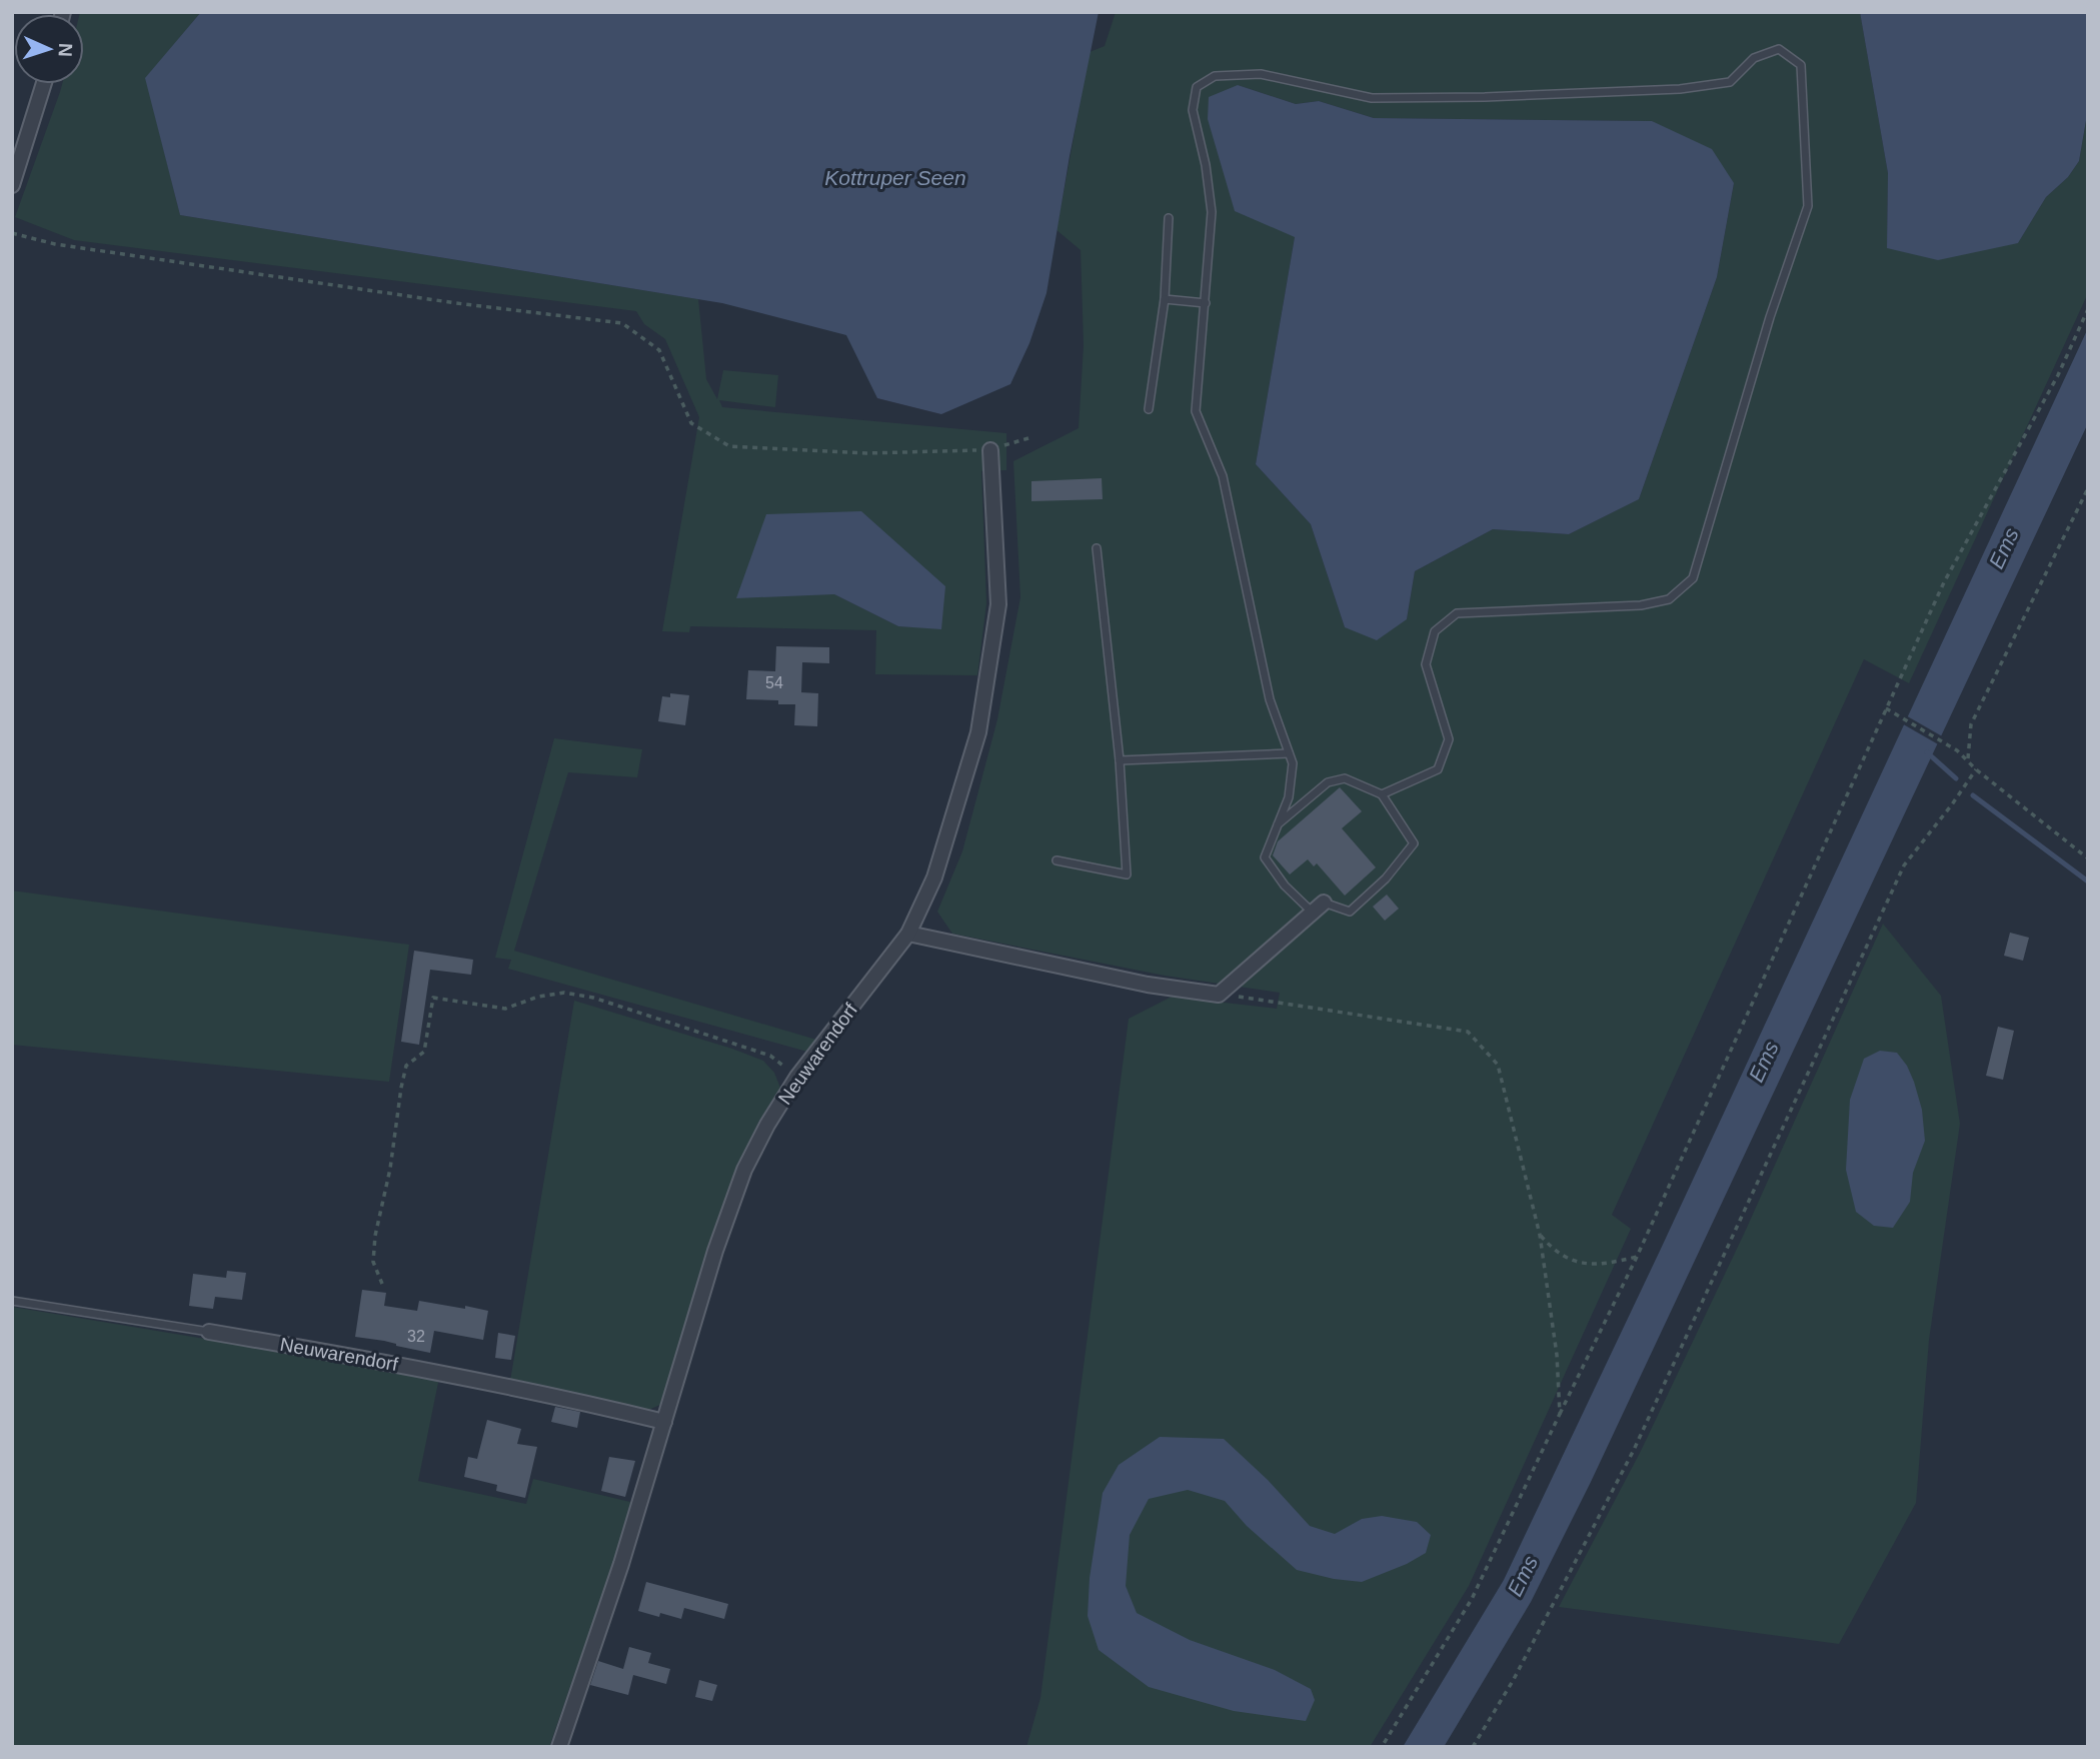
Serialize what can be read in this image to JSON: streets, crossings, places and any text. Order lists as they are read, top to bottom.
{
  "streets": {
    "street": ["Neuwarendorf"]
  },
  "water": ["Kottruper Seen", "Ems"],
  "house_numbers": ["54", "32"],
  "north": "right"
}
